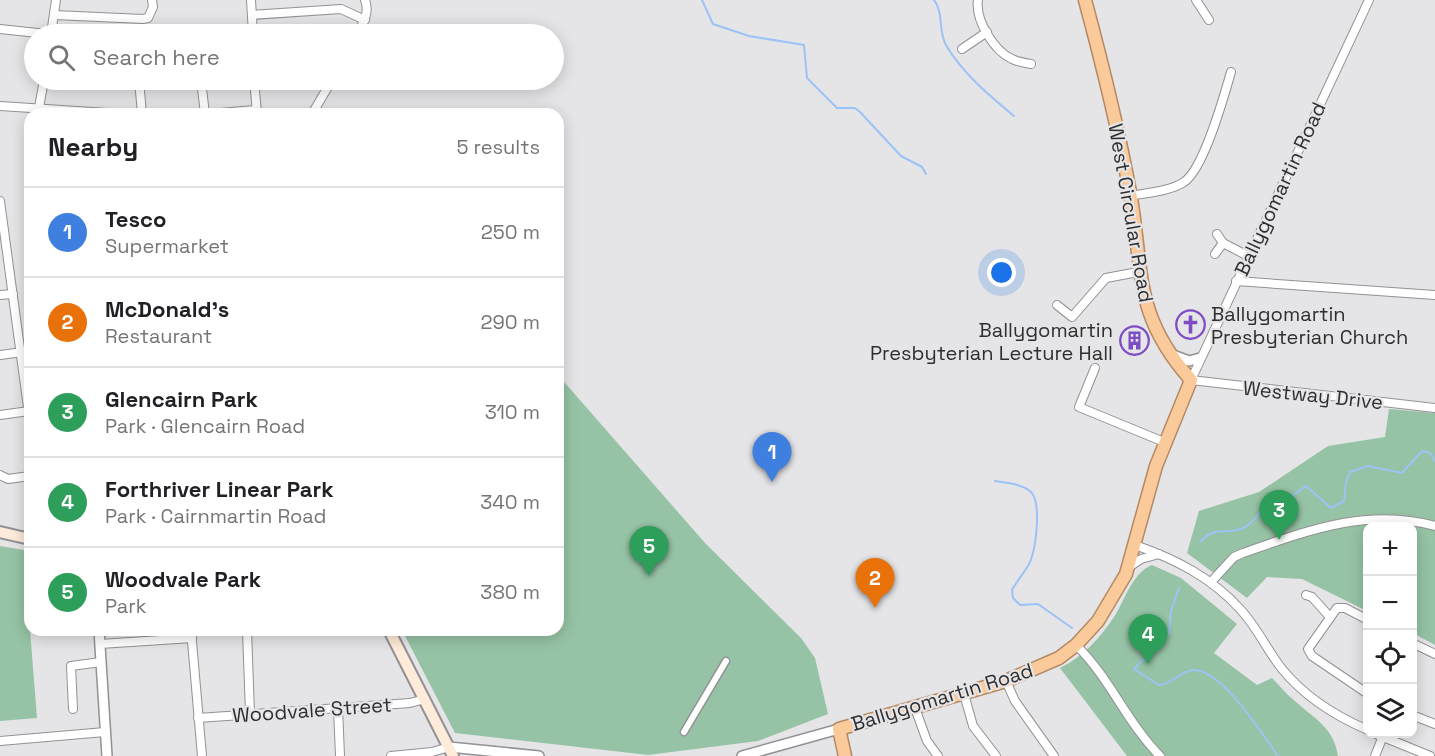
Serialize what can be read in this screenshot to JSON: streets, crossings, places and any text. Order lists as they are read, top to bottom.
{
  "streets": {
    "highway": ["Ballygomartin Road", "West Circular Road"],
    "street": ["Westway Drive", "Woodvale Street"]
  },
  "crossings": [
    ["Ballygomartin Road", "West Circular Road"],
    ["Ballygomartin Road", "Westway Drive"],
    ["West Circular Road", "Westway Drive"]
  ],
  "places": {
    "church": ["Ballygomartin Presbyterian Church"],
    "building": ["Ballygomartin Presbyterian Lecture Hall"]
  },
  "page": {
    "search": "Search here",
    "heading": ["Nearby", "5 results"],
    "list": [
      {
        "mark": "1",
        "name": "Tesco",
        "note": "Supermarket",
        "value": "250 m"
      },
      {
        "mark": "2",
        "name": "McDonald's",
        "note": "Restaurant",
        "value": "290 m"
      },
      {
        "mark": "3",
        "name": "Glencairn Park",
        "note": "Park · Glencairn Road",
        "value": "310 m"
      },
      {
        "mark": "4",
        "name": "Forthriver Linear Park",
        "note": "Park · Cairnmartin Road",
        "value": "340 m"
      },
      {
        "mark": "5",
        "name": "Woodvale Park",
        "note": "Park",
        "value": "380 m"
      }
    ],
    "pins": [
      "1",
      "3",
      "5",
      "2",
      "4"
    ],
    "map_buttons": ["+", "−"]
  }
}
